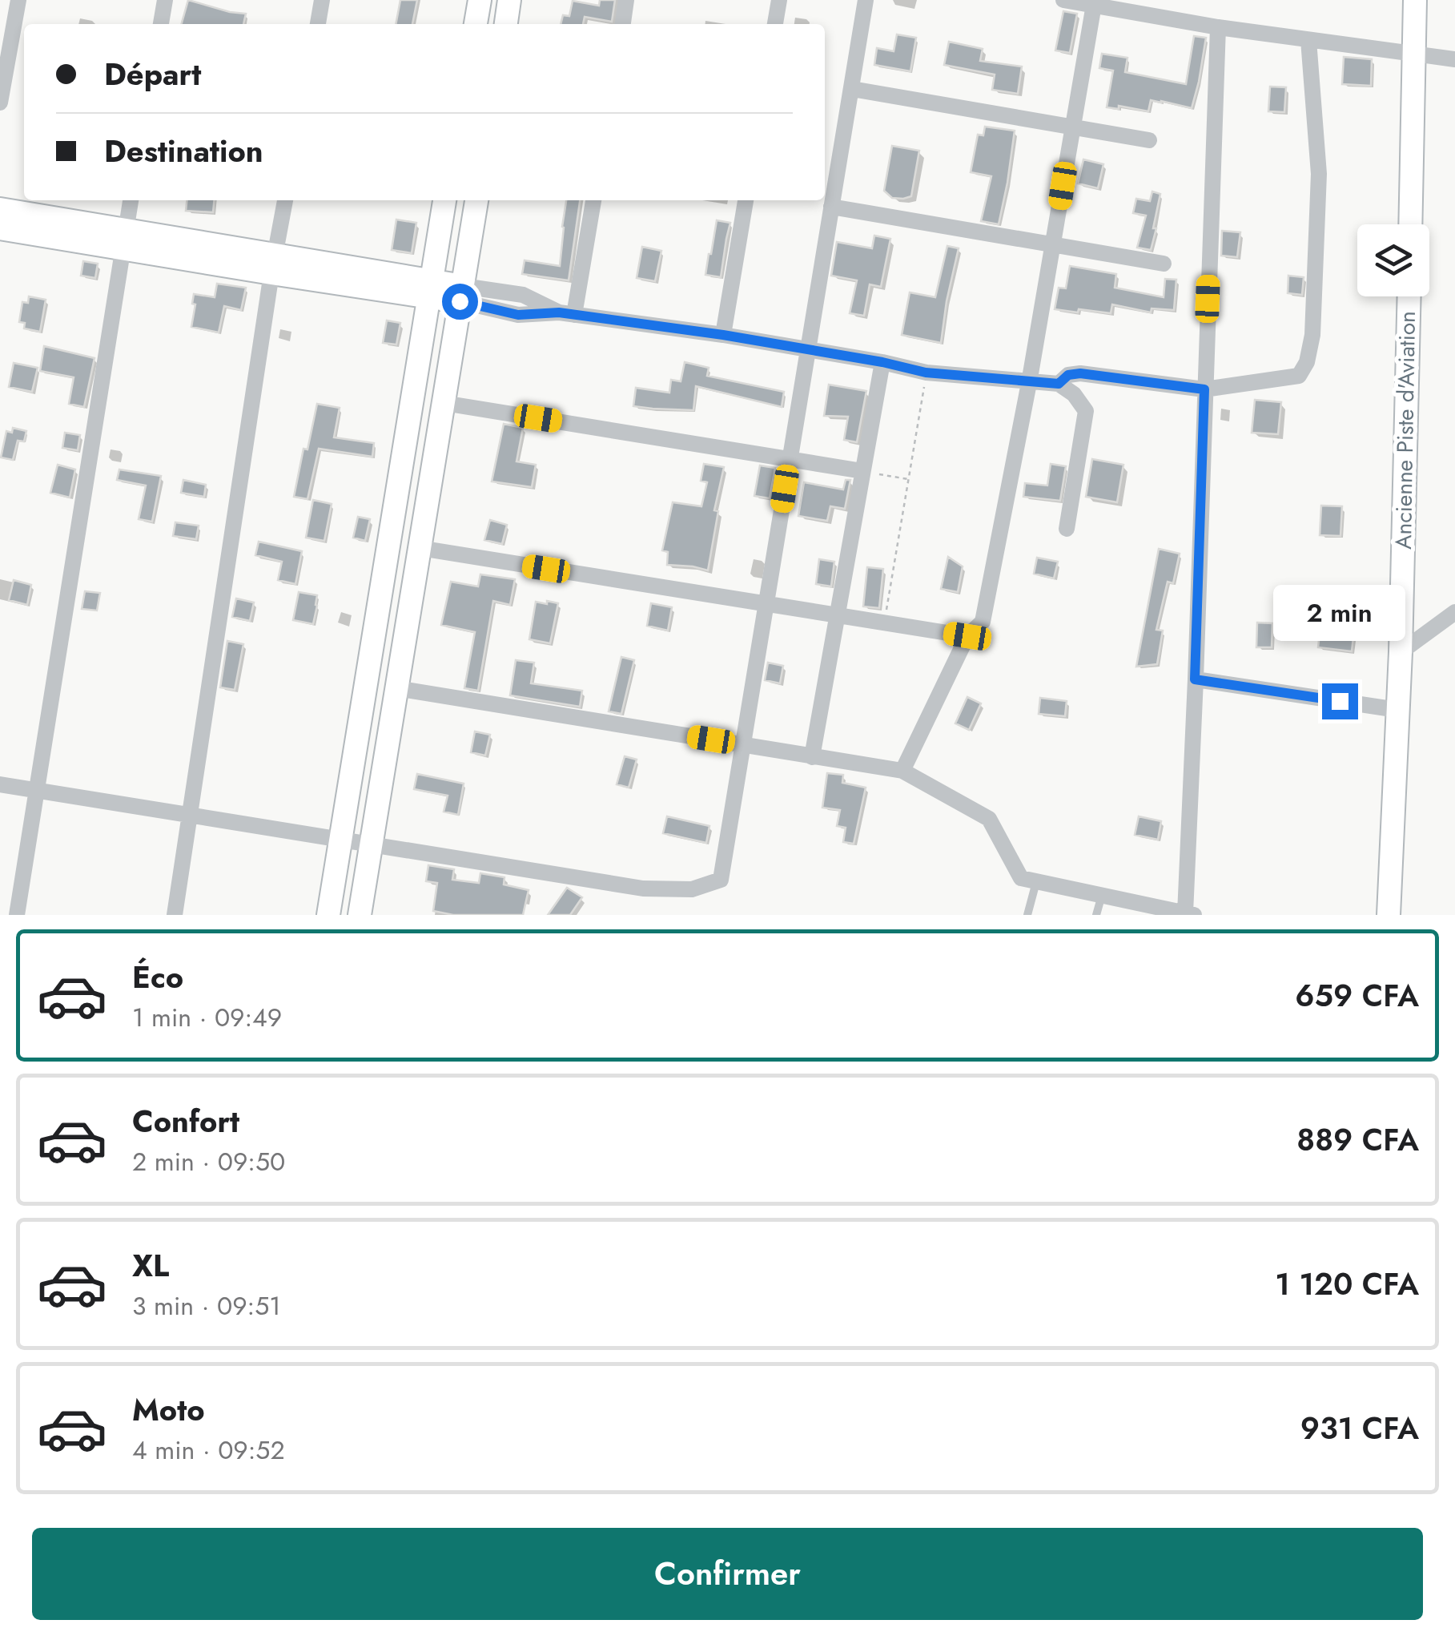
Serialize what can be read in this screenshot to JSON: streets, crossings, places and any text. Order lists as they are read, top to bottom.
{
  "streets": {
    "street": ["Ancienne Piste d'Aviation"]
  },
  "page": {
    "banner": ["Départ", "Destination"],
    "bubble": "2 min",
    "list": [
      {
        "name": "Éco",
        "note": "1 min · 09:49",
        "value": "659 CFA"
      },
      {
        "name": "Confort",
        "note": "2 min · 09:50",
        "value": "889 CFA"
      },
      {
        "name": "XL",
        "note": "3 min · 09:51",
        "value": "1 120 CFA"
      },
      {
        "name": "Moto",
        "note": "4 min · 09:52",
        "value": "931 CFA"
      }
    ],
    "buttons": "Confirmer"
  }
}
